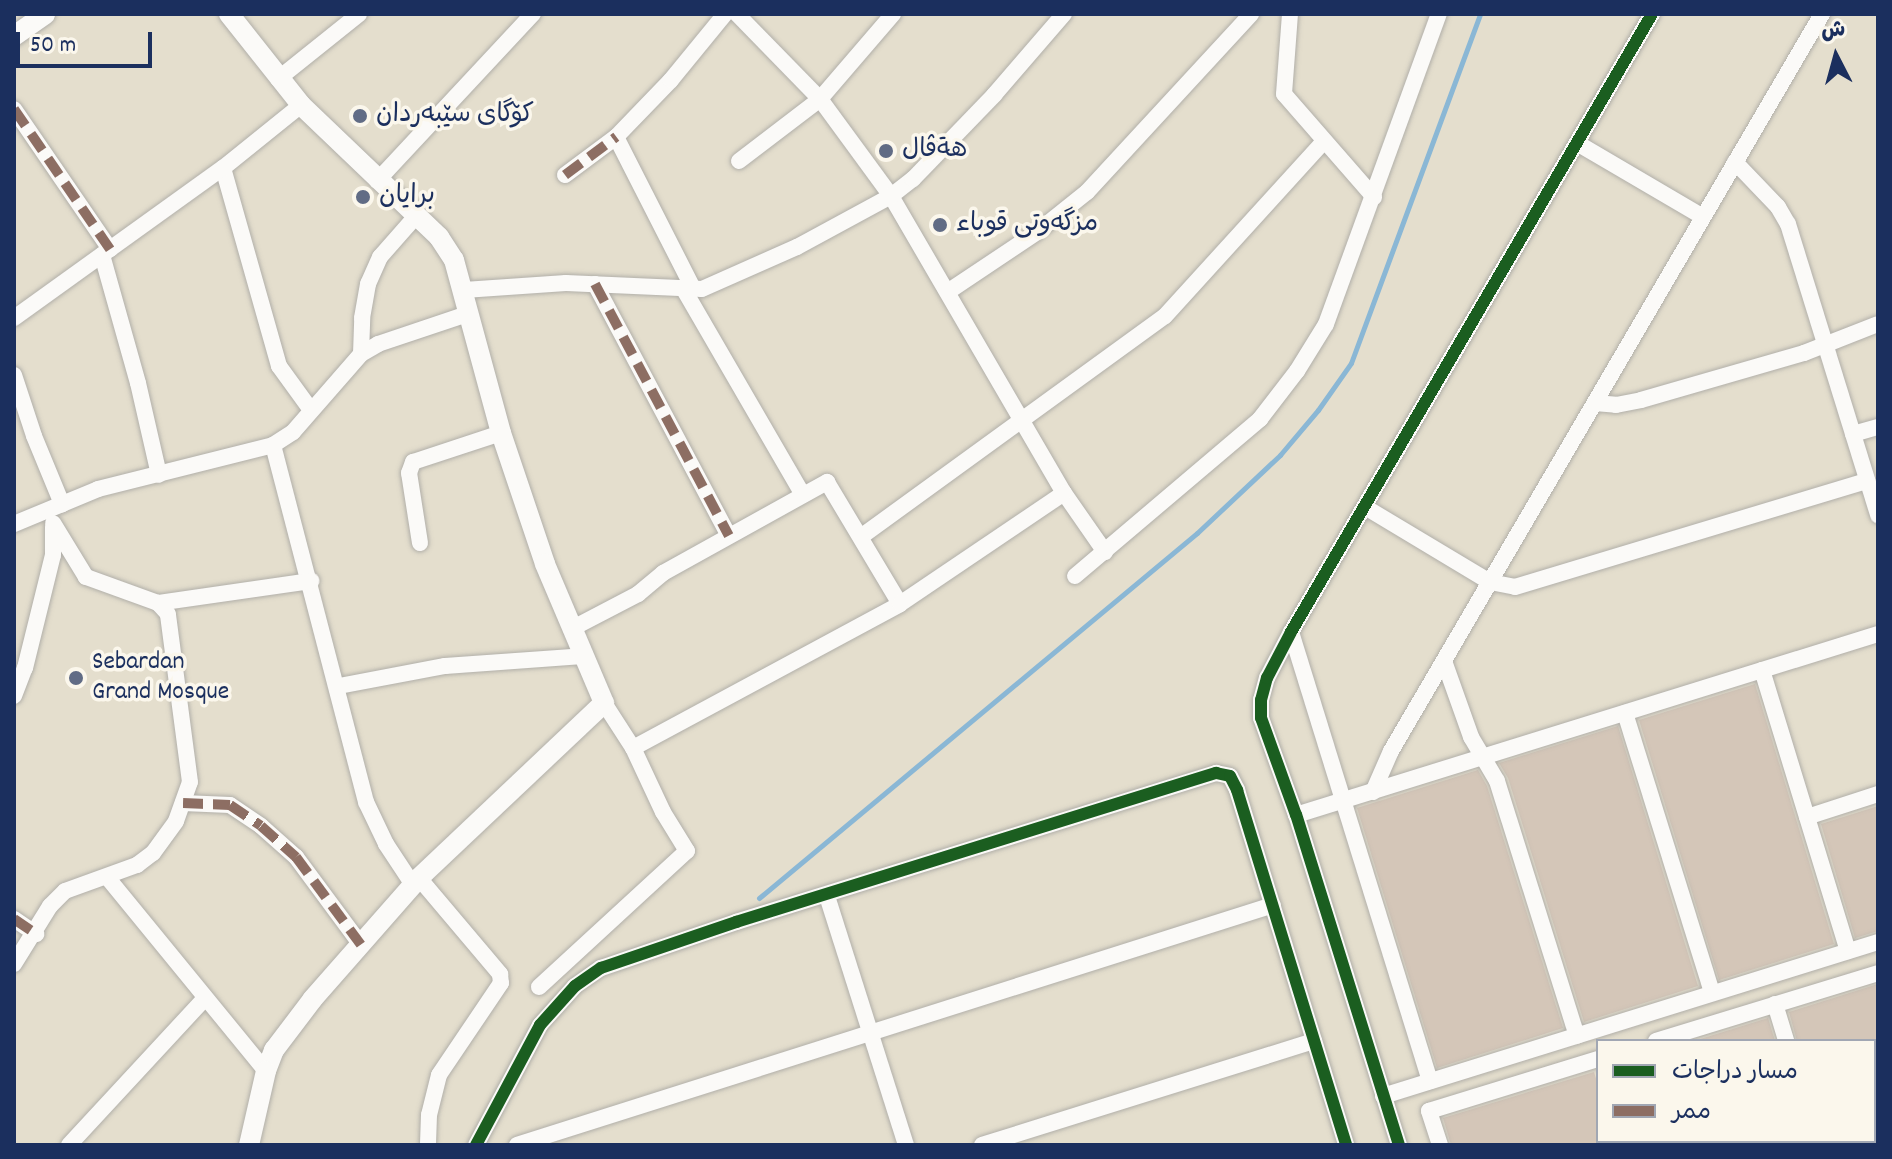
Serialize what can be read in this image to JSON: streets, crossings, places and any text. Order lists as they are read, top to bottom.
{
  "places": [
    "کۆگای سێبەردان",
    "هةڤال",
    "برايان",
    "مزگەوتی قوباء",
    "Sebardan Grand Mosque"
  ],
  "legend": ["مسار دراجات", "ممر"],
  "scale_bar": "50 m",
  "north": "top"
}
